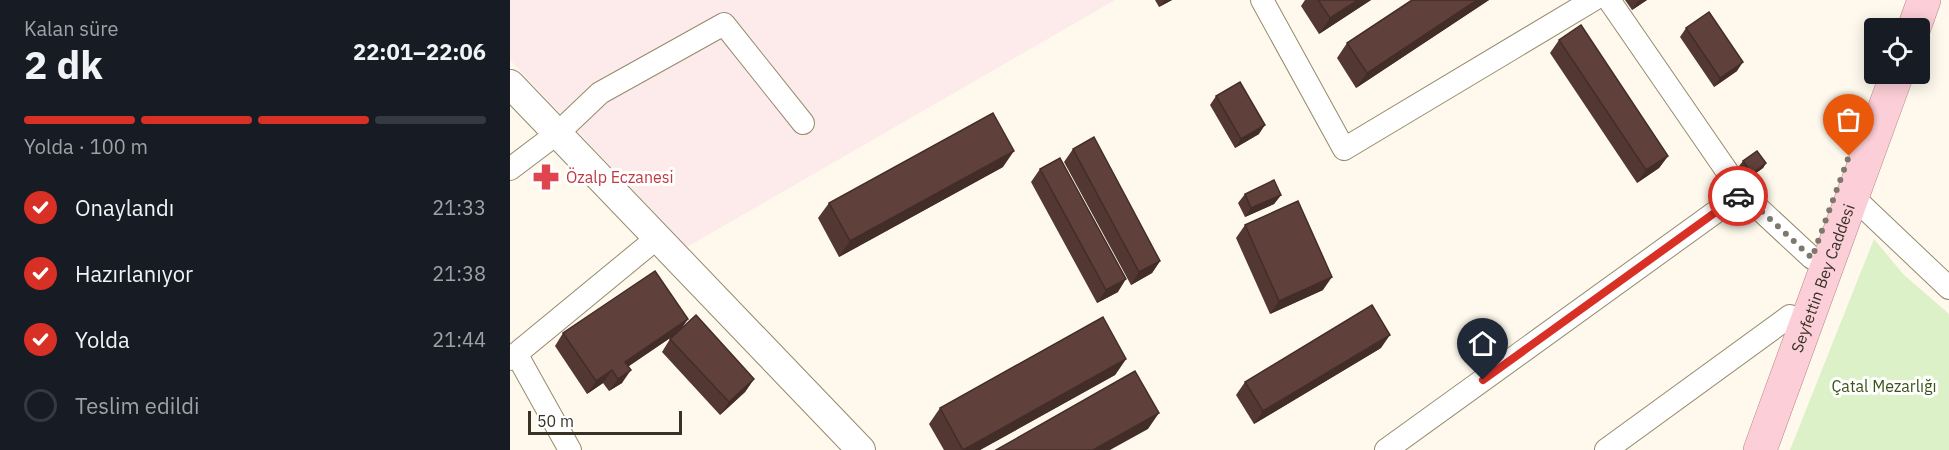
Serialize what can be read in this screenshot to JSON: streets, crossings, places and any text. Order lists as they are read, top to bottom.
{
  "streets": {
    "main road": ["Seyfettin Bey Caddesi"]
  },
  "parks": ["Çatal Mezarlığı"],
  "places": {
    "pharmacy": ["Özalp Eczanesi"]
  },
  "scale_bar": "50 m",
  "page": {
    "heading": ["2 dk", "Kalan süre", "22:01–22:06"],
    "bar": "Yolda · 100 m",
    "list": [
      ["Onaylandı", "21:33"],
      ["Hazırlanıyor", "21:38"],
      ["Yolda", "21:44"],
      "Teslim edildi"
    ],
    "scale": "50 m"
  }
}
